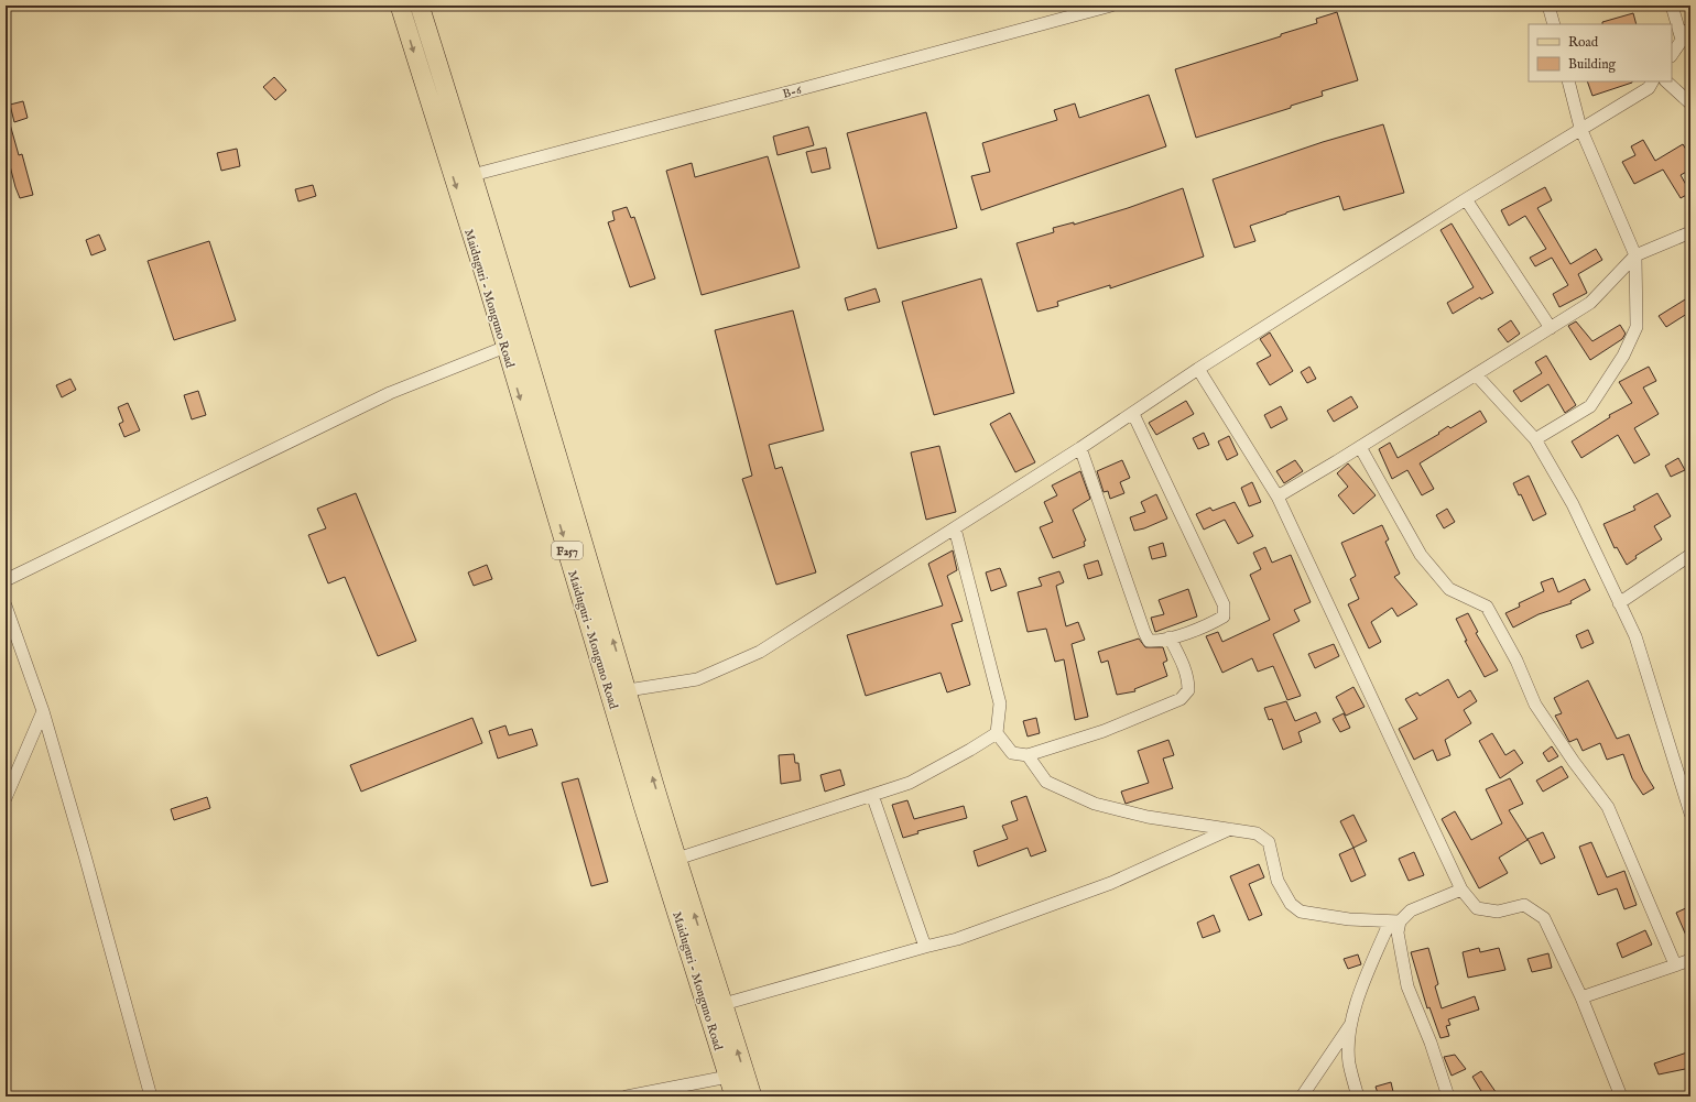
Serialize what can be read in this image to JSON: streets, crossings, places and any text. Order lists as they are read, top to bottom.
{
  "streets": {
    "main road": ["Maiduguri - Monguno Road", "F257"],
    "street": ["B-6"]
  },
  "crossings": [
    ["B-6", "Maiduguri - Monguno Road"]
  ],
  "legend": ["Road", "Building"]
}
